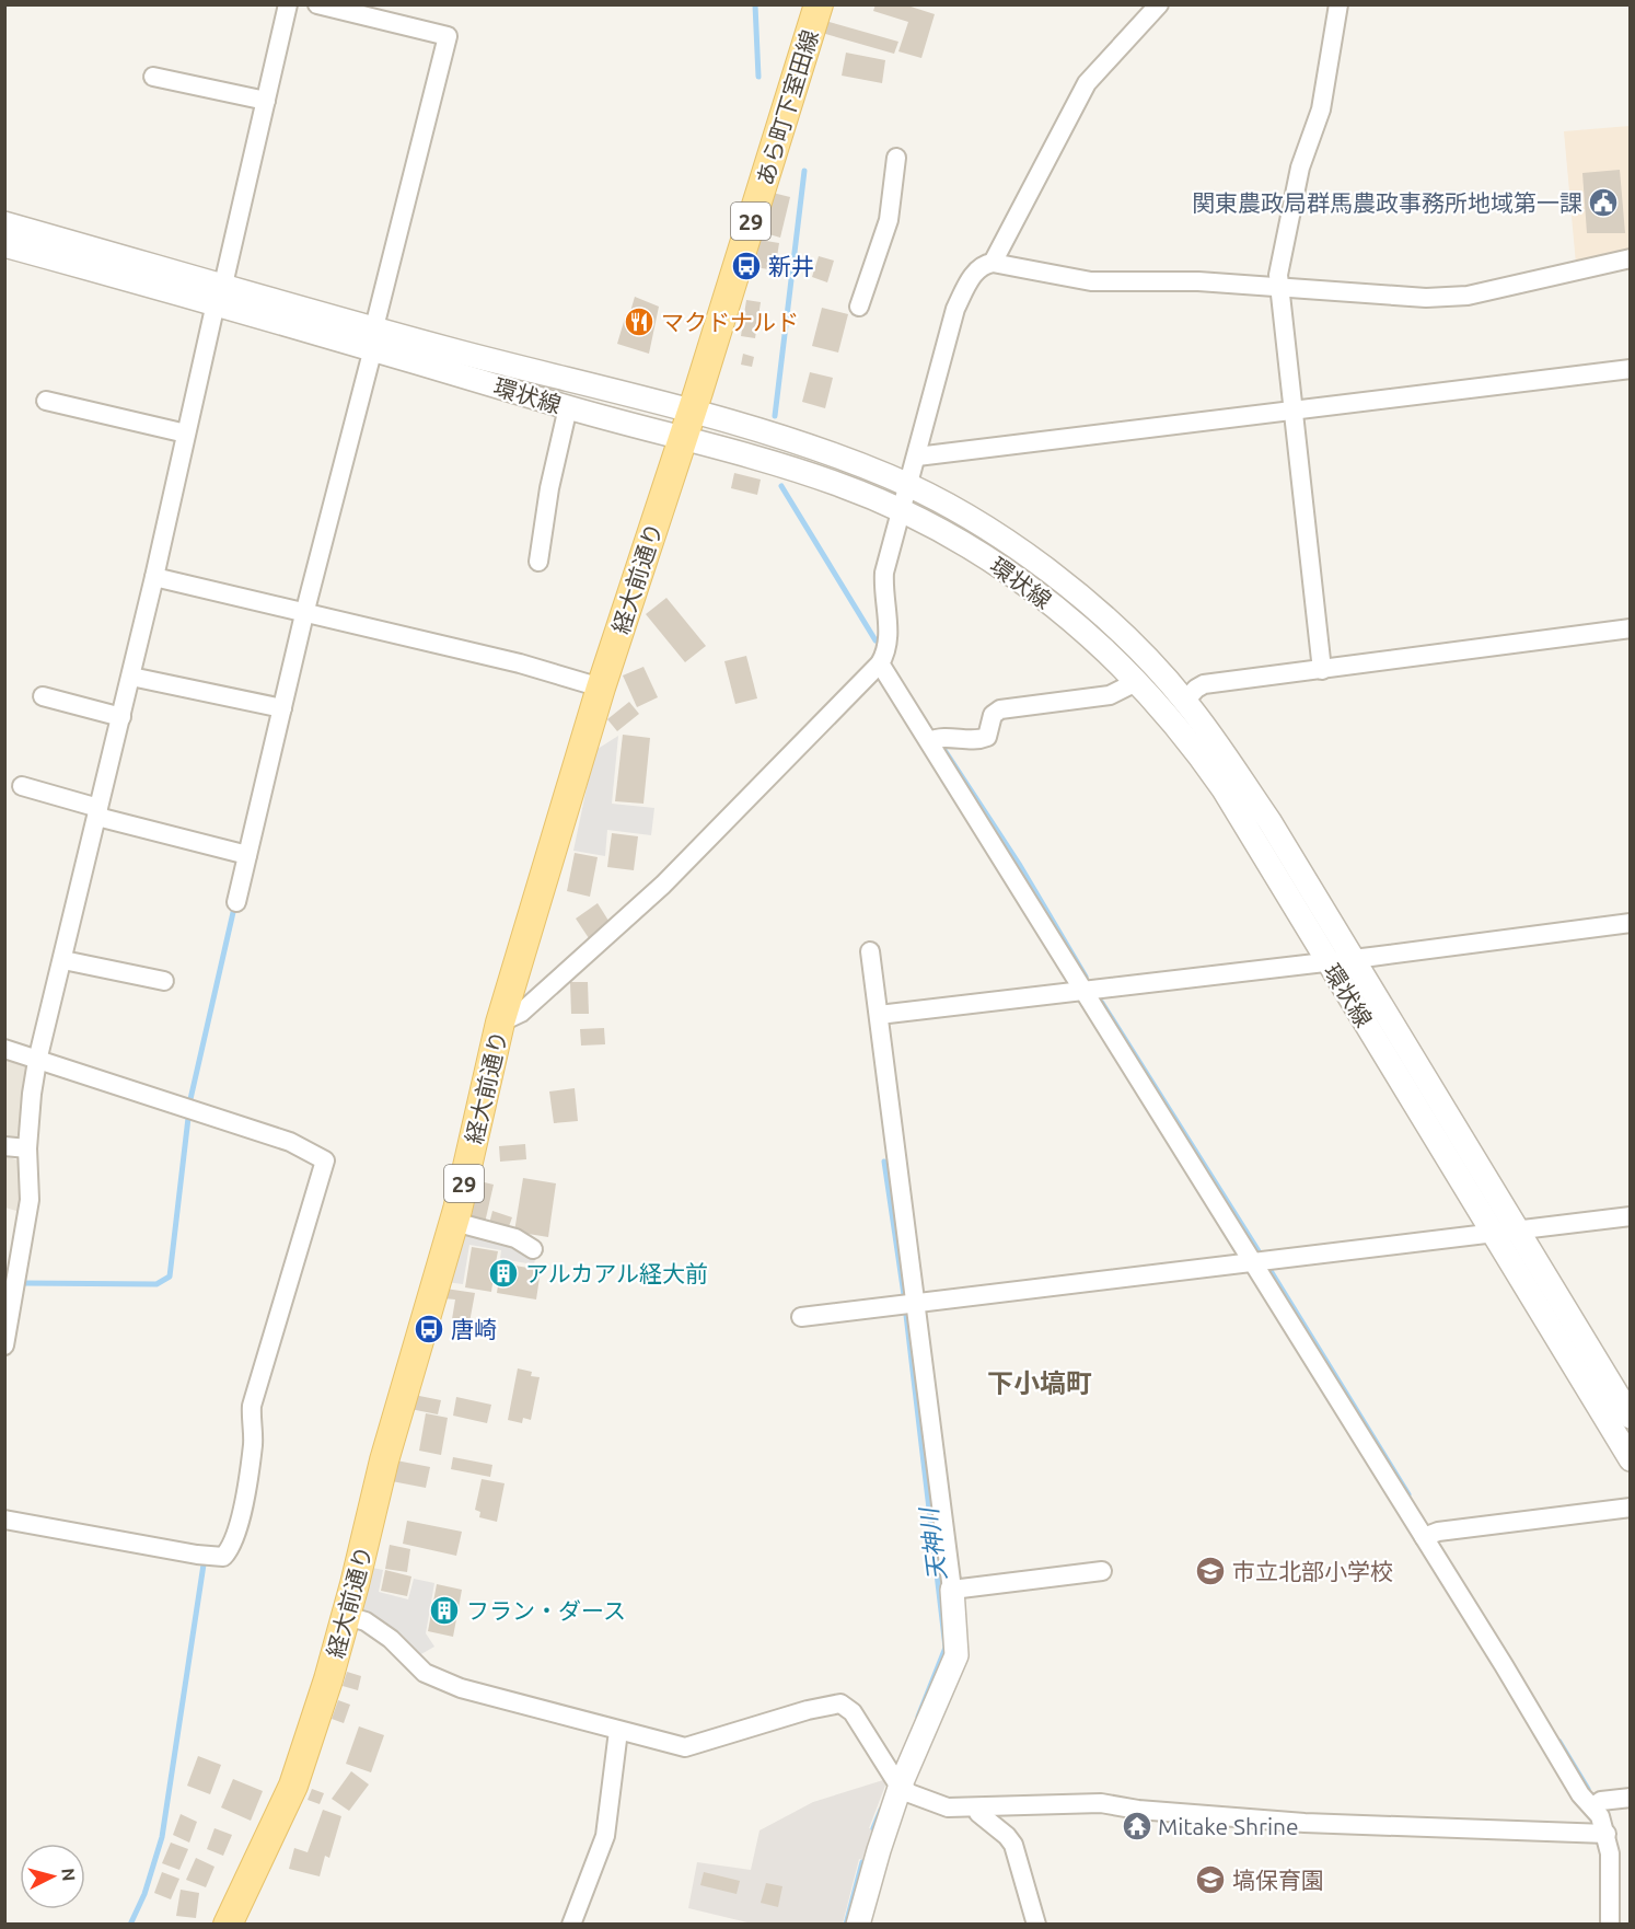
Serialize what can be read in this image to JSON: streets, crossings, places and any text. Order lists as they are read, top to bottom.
{
  "streets": {
    "main road": ["あら町下室田線", "29", "経大前通り"],
    "street": ["環状線"]
  },
  "crossings": [
    ["あら町下室田線", "環状線"],
    ["あら町下室田線", "経大前通り"],
    ["環状線", "経大前通り"]
  ],
  "districts": ["下小塙町"],
  "water": ["天神川"],
  "places": {
    "public building": ["関東農政局群馬農政事務所地域第一課"],
    "bus stop": ["新井", "唐崎"],
    "restaurant": ["マクドナルド"],
    "building": ["アルカアル経大前", "フラン・ダース"],
    "school or university": ["市立北部小学校", "塙保育園"],
    "temple": ["Mitake Shrine"]
  },
  "north": "right"
}
